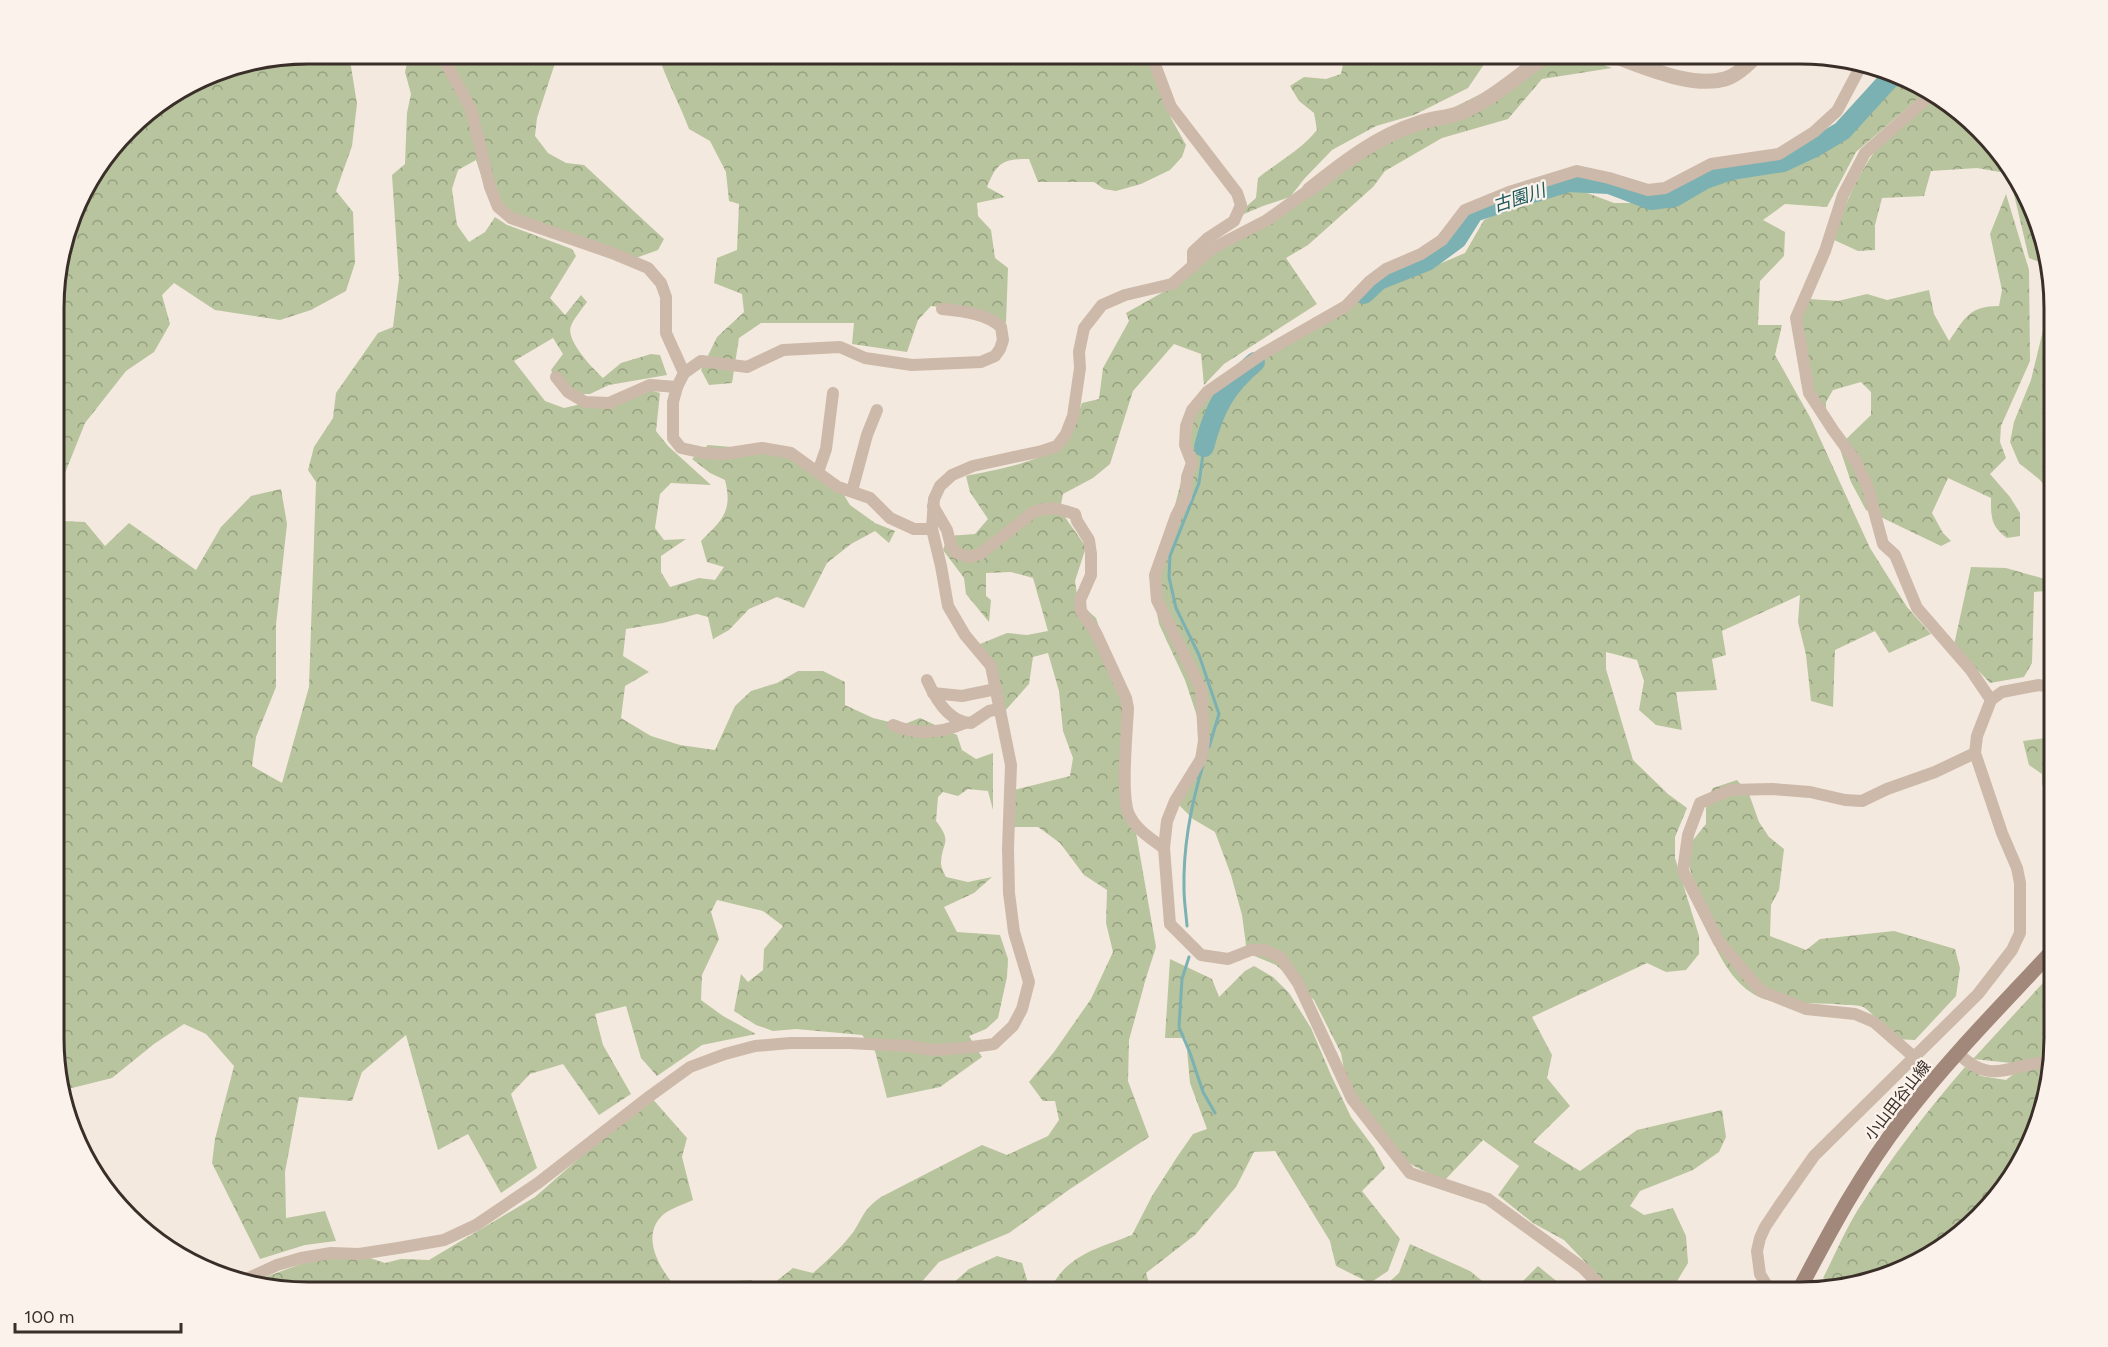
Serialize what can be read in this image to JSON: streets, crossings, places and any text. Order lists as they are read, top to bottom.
{
  "streets": {
    "main road": ["小山田谷山線"]
  },
  "water": ["古園川"],
  "scale_bar": "100 m"
}
